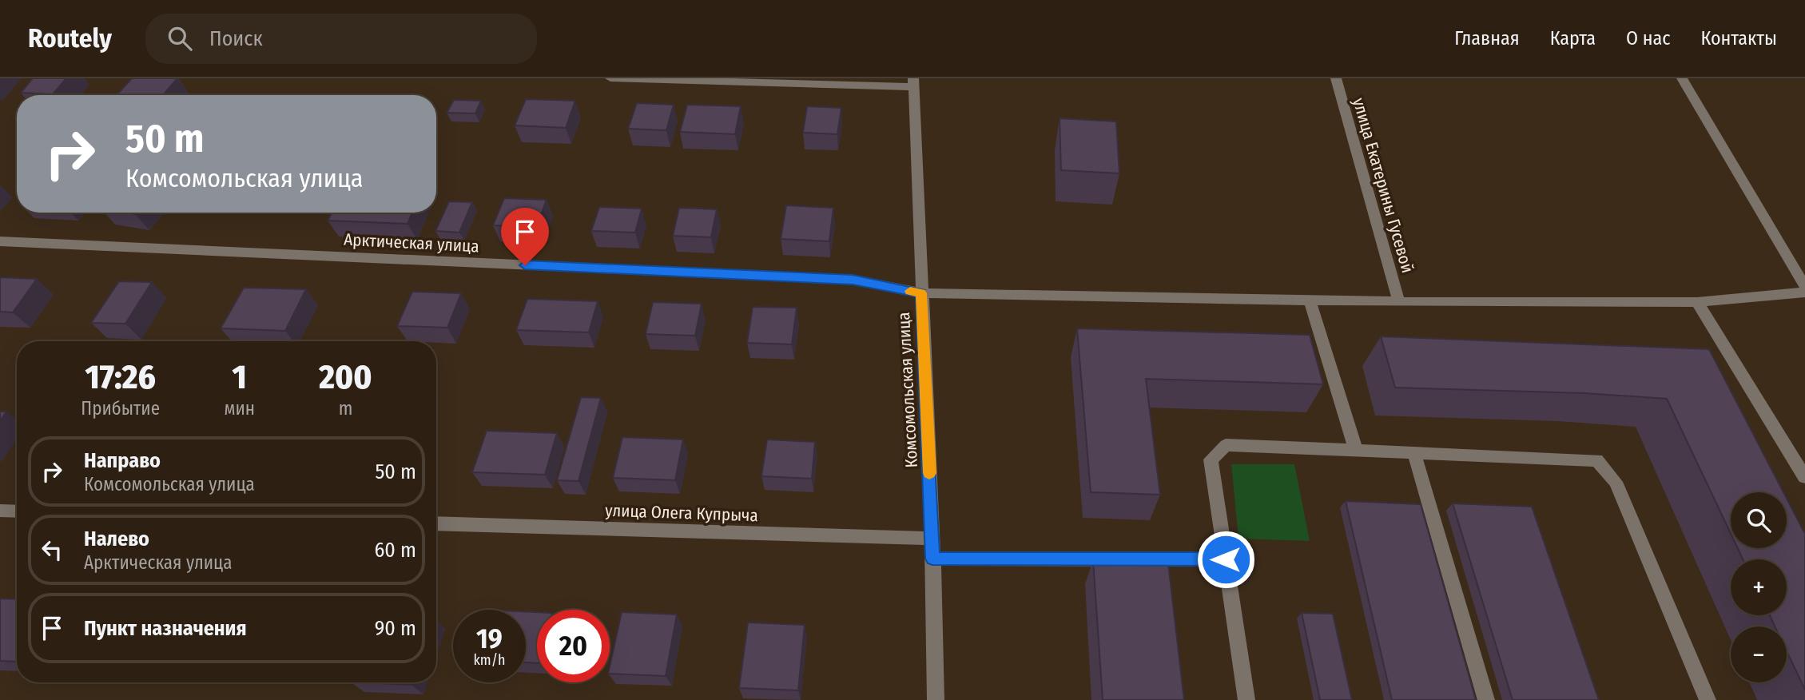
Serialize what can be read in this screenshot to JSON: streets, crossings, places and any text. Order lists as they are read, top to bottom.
{
  "streets": {
    "street": [
      "улица Екатерины Гусевой",
      "Арктическая улица",
      "Комсомольская улица",
      "улица Олега Купрыча"
    ]
  },
  "crossings": [
    ["улица Екатерины Гусевой", "Арктическая улица"],
    ["Арктическая улица", "Комсомольская улица"],
    ["Комсомольская улица", "улица Олега Купрыча"]
  ],
  "page": {
    "header": "Routely",
    "search": "Поиск",
    "nav": [
      "Главная",
      "Карта",
      "О нас",
      "Контакты"
    ],
    "turn": ["50 m", "Комсомольская улица"],
    "eta": [
      "17:26",
      "Прибытие",
      "1",
      "мин",
      "200",
      "m"
    ],
    "list": [
      {
        "name": "Направо",
        "note": "Комсомольская улица",
        "value": "50 m"
      },
      {
        "name": "Налево",
        "note": "Арктическая улица",
        "value": "60 m"
      },
      {
        "name": "Пункт назначения",
        "value": "90 m"
      }
    ],
    "map_buttons": ["+", "−"],
    "speed": "19 km/h",
    "limit": "20"
  }
}
